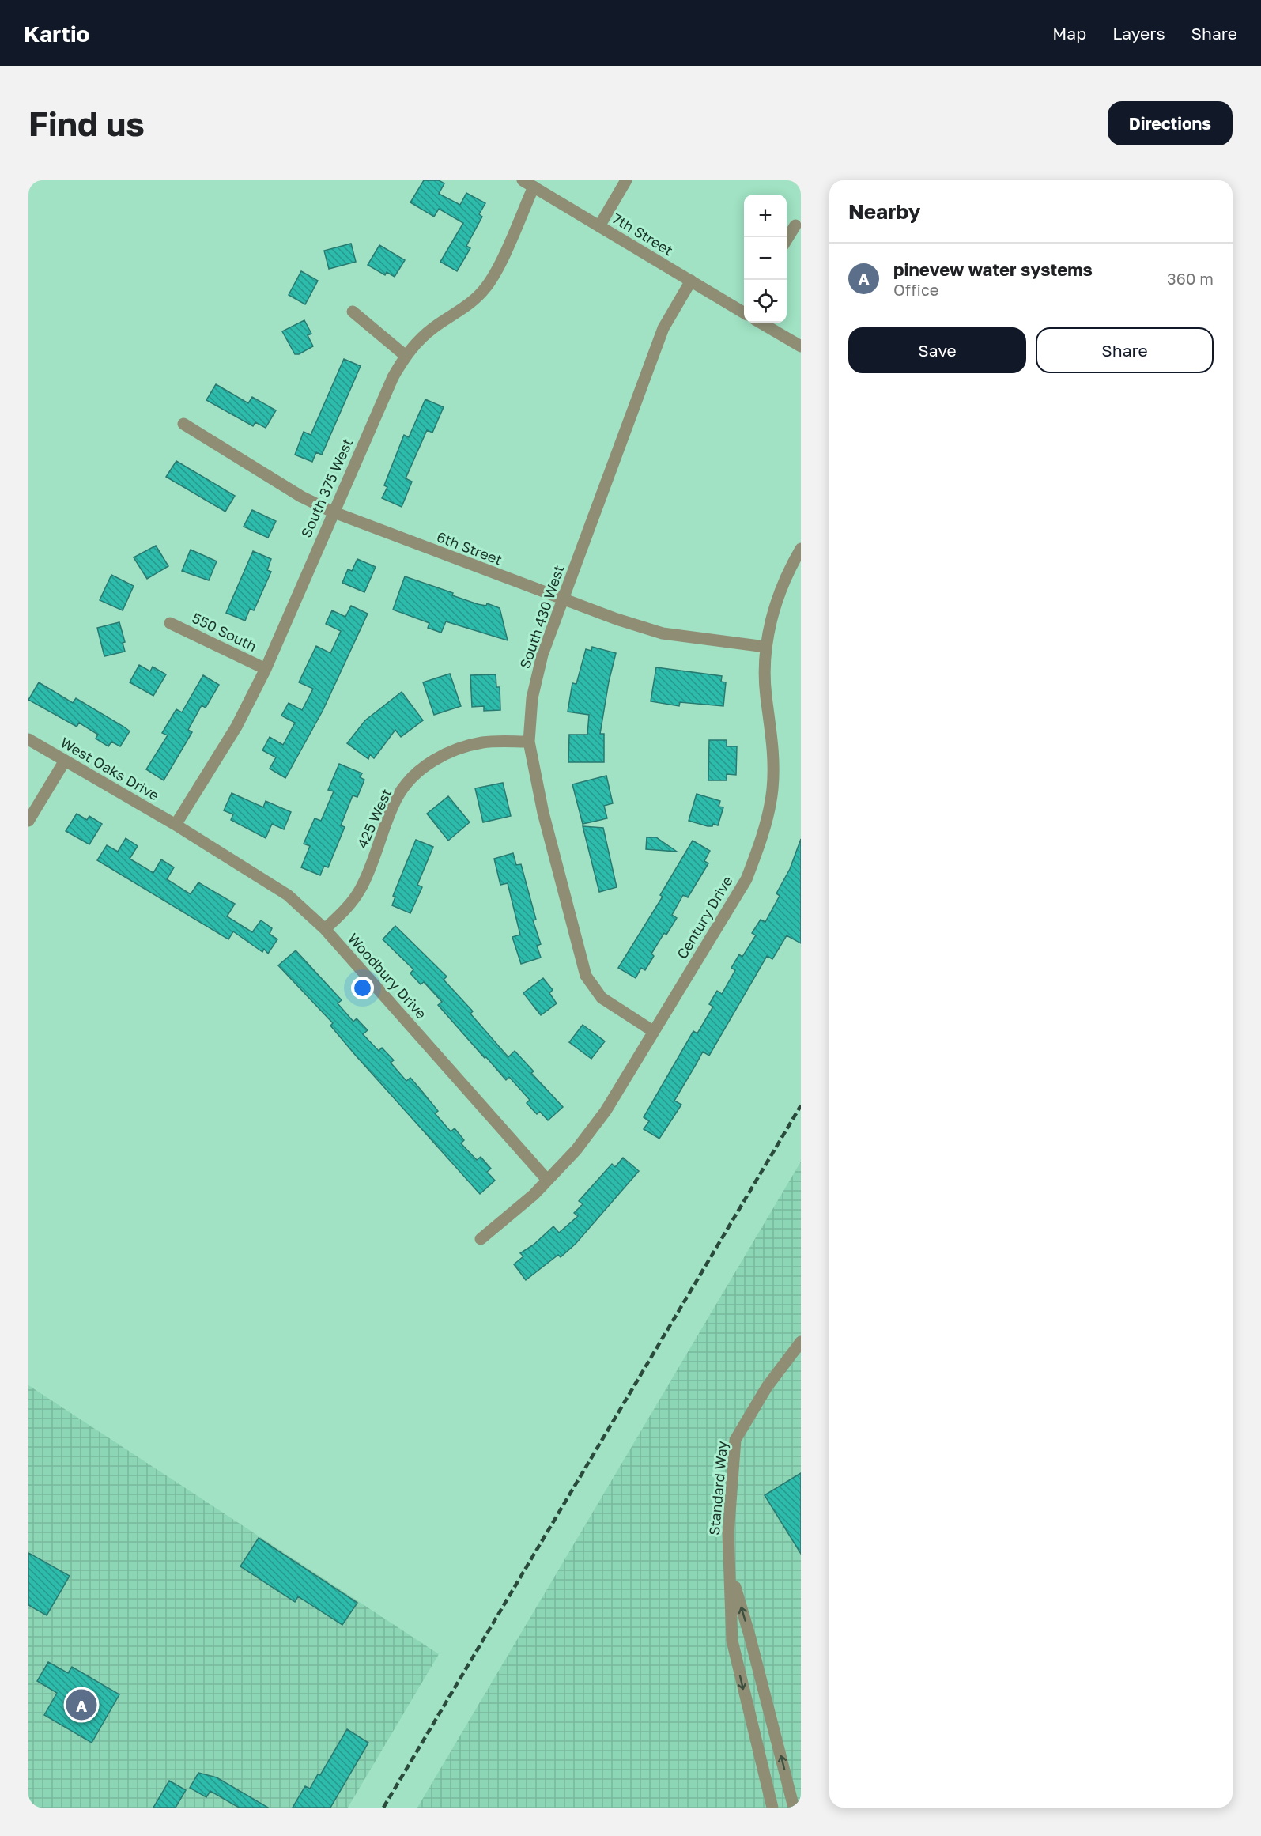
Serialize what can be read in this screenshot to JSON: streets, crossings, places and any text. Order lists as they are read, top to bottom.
{
  "streets": {
    "street": [
      "7th Street",
      "South 375 West",
      "6th Street",
      "South 430 West",
      "550 South",
      "West Oaks Drive",
      "425 West",
      "Century Drive",
      "Woodbury Drive",
      "Standard Way"
    ]
  },
  "crossings": [
    ["7th Street", "South 375 West"],
    ["7th Street", "South 430 West"],
    ["South 375 West", "6th Street"],
    ["South 375 West", "550 South"],
    ["South 375 West", "West Oaks Drive"],
    ["South 375 West", "Woodbury Drive"],
    ["6th Street", "South 430 West"],
    ["6th Street", "Century Drive"],
    ["South 430 West", "425 West"],
    ["South 430 West", "Century Drive"],
    ["West Oaks Drive", "Woodbury Drive"],
    ["425 West", "Woodbury Drive"],
    ["Century Drive", "Woodbury Drive"]
  ],
  "page": {
    "header": "Kartio",
    "nav": ["Map", "Layers", "Share"],
    "buttons": [
      "Directions",
      ["Save", "Share"]
    ],
    "title": "Find us",
    "heading": "Nearby",
    "map_buttons": ["+", "−"],
    "list": [
      {
        "mark": "A",
        "name": "pinevew water systems",
        "note": "Office",
        "value": "360 m"
      }
    ],
    "pins": "A"
  }
}
